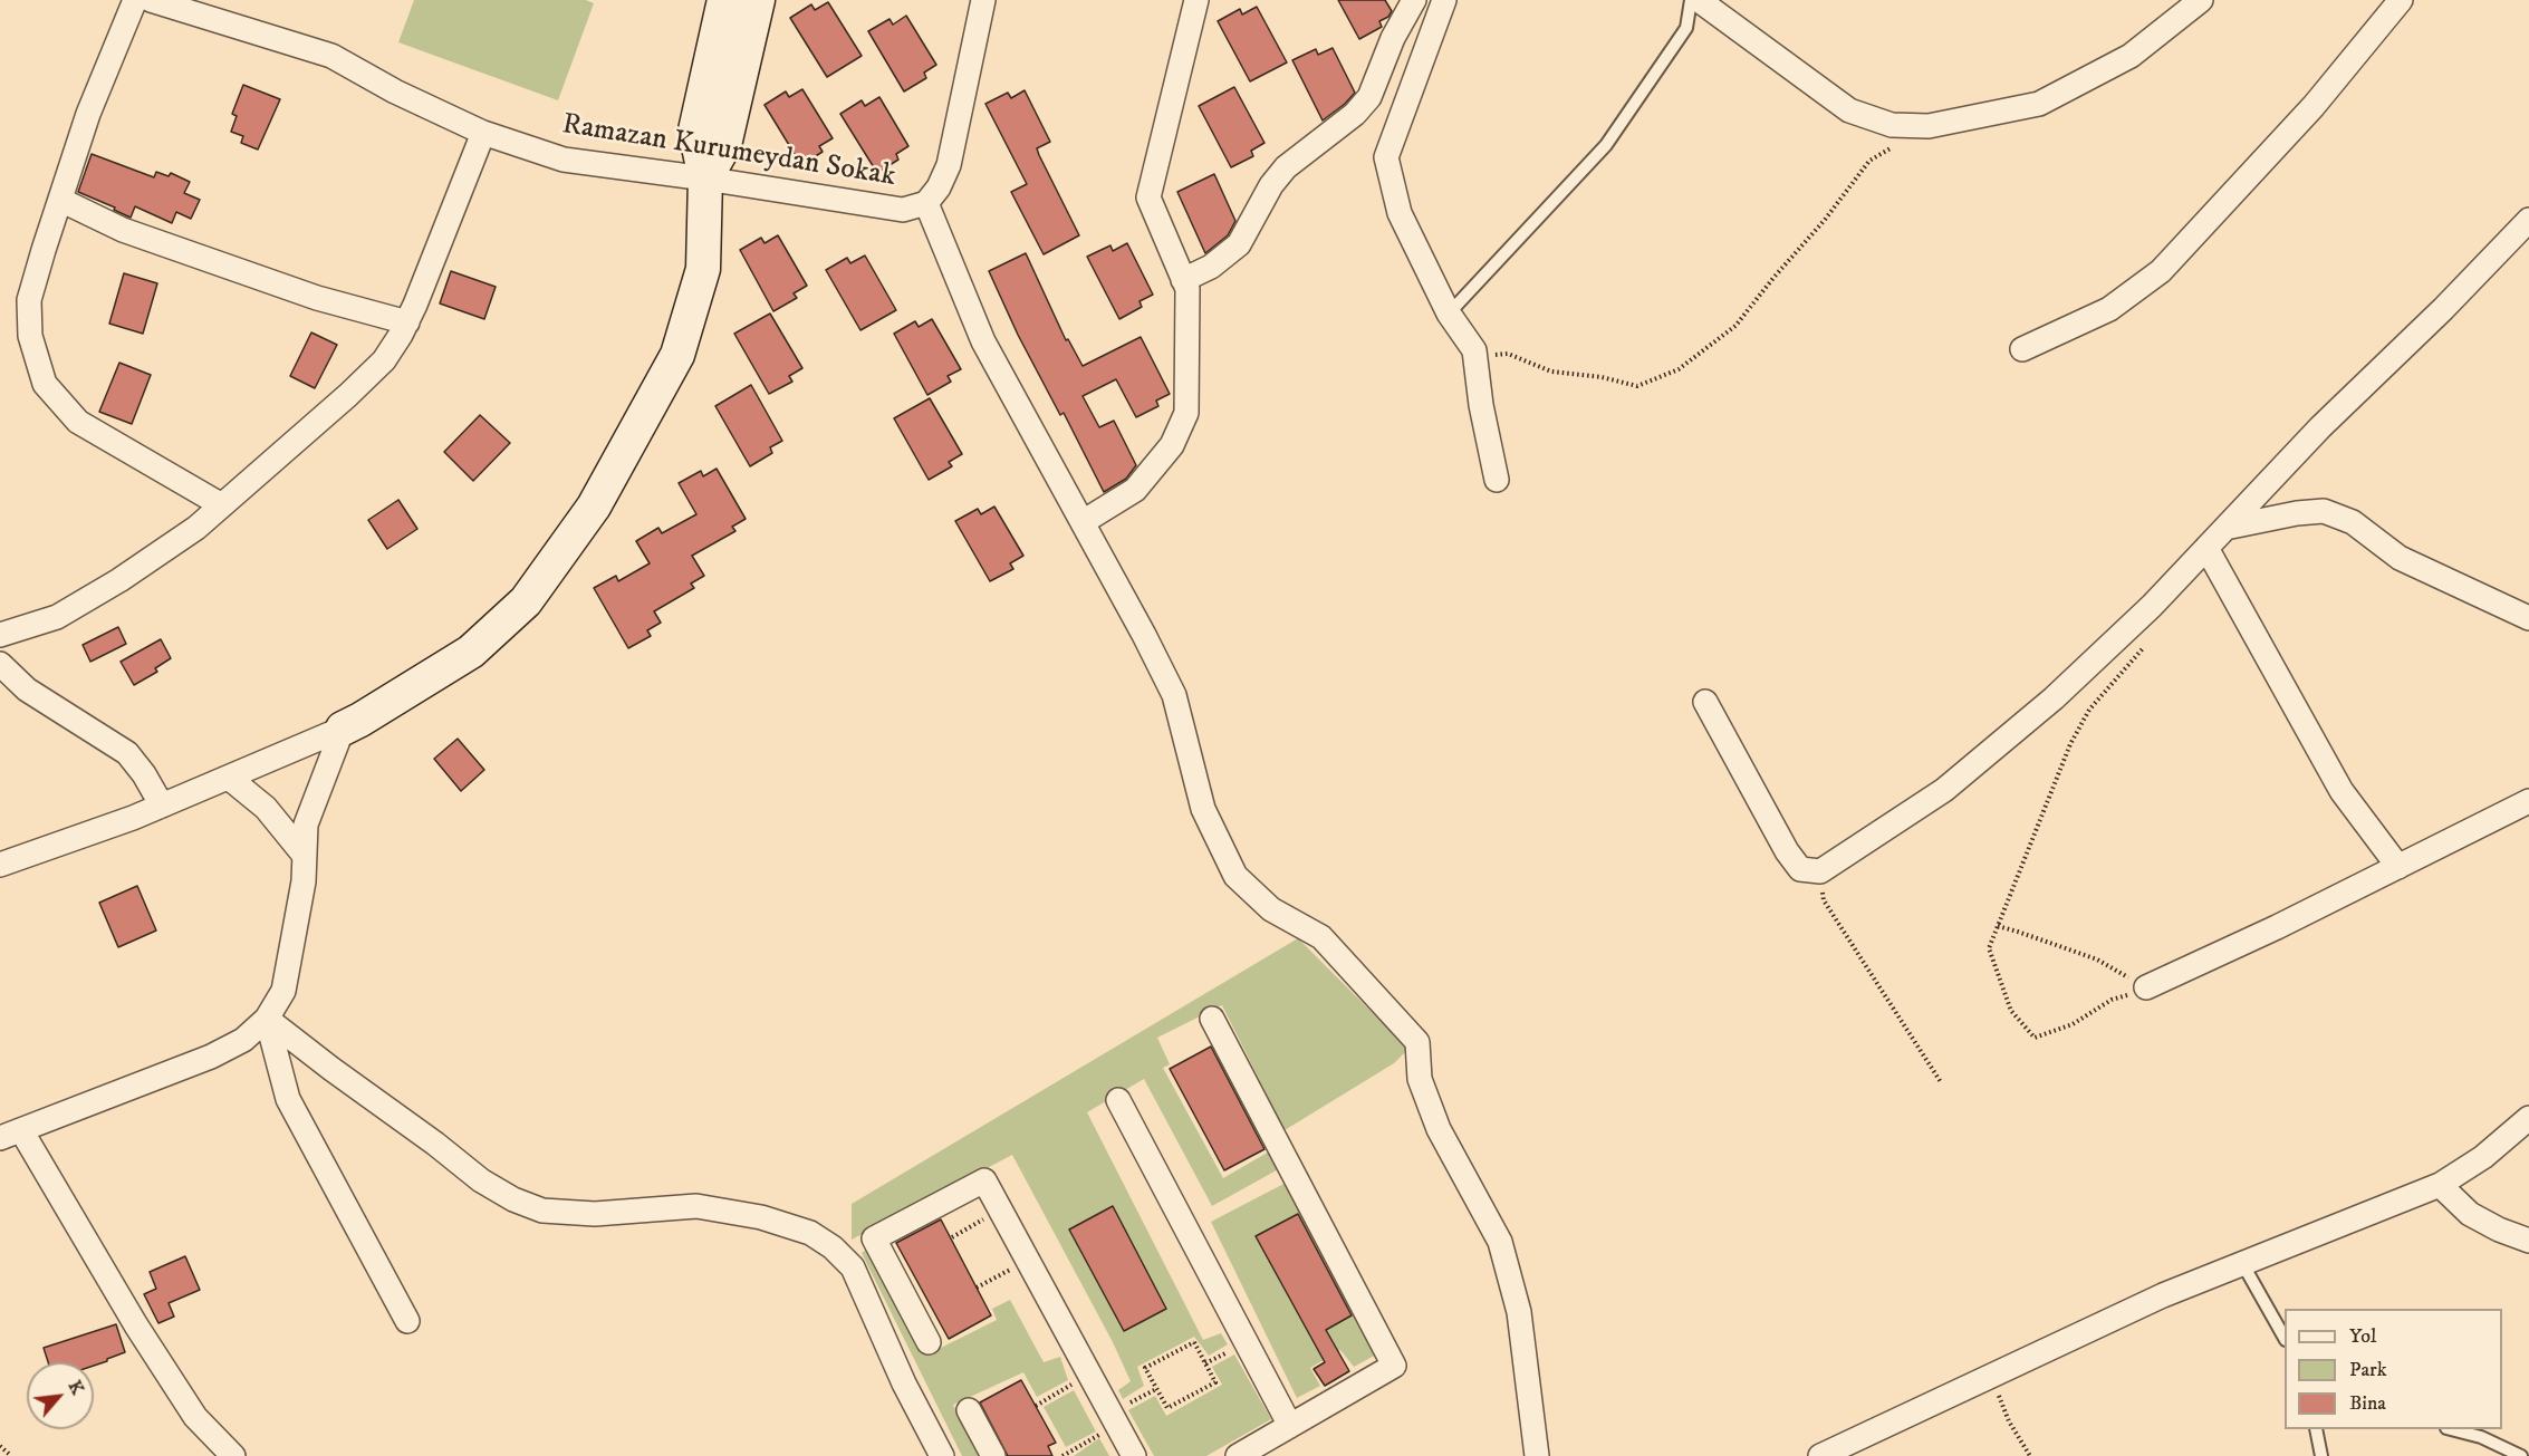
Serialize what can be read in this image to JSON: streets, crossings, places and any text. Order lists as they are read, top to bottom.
{
  "streets": {
    "street": ["Ramazan Kurumeydan Sokak"]
  },
  "legend": ["Yol", "Park", "Bina"],
  "north": "top right"
}
